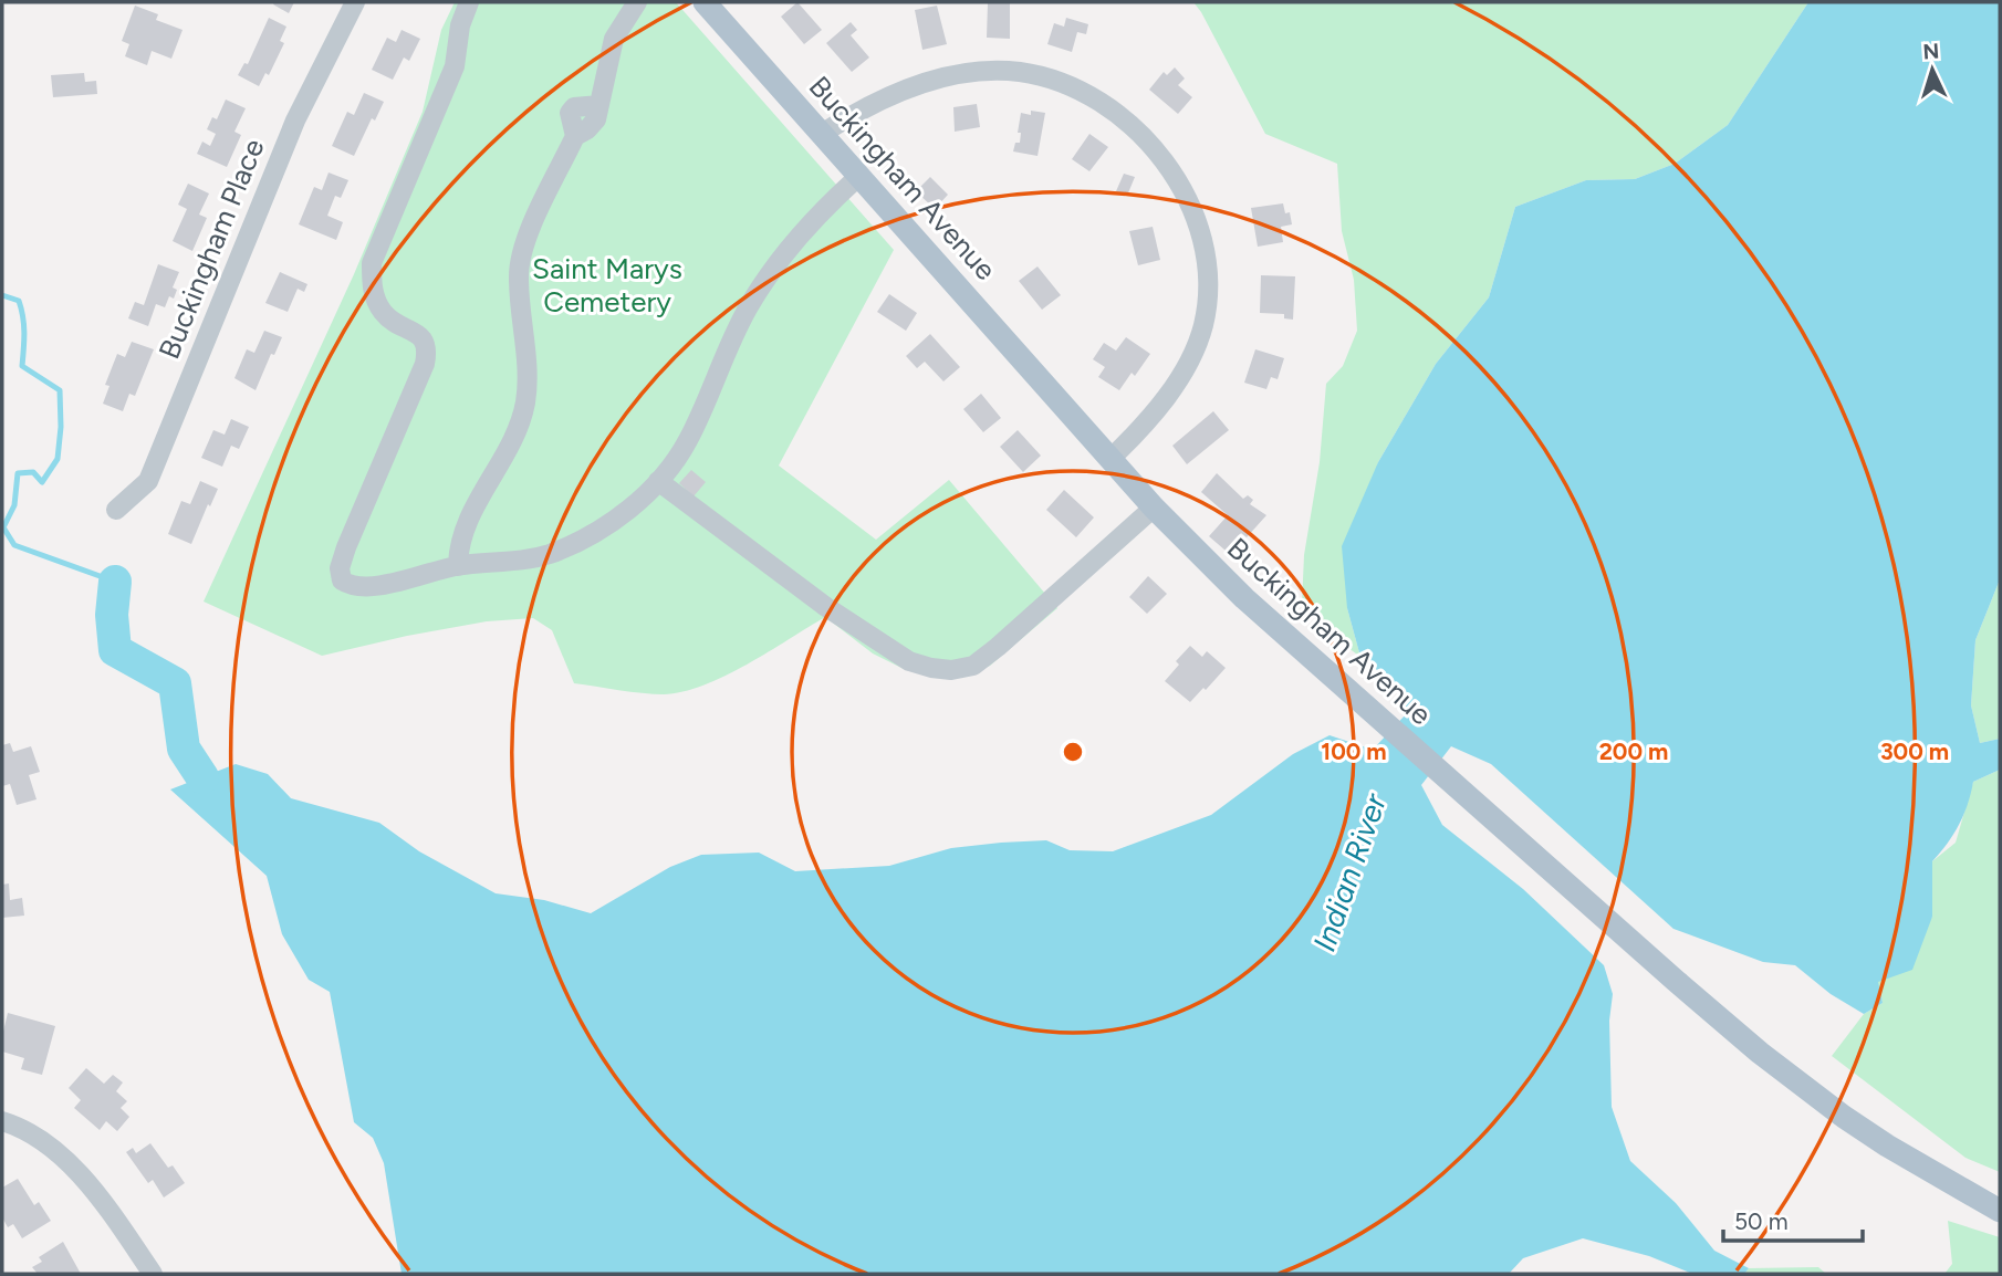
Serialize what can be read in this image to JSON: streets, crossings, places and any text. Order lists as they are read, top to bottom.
{
  "streets": {
    "main road": ["Buckingham Avenue"],
    "street": ["Buckingham Place"]
  },
  "water": ["Indian River"],
  "parks": ["Saint Marys Cemetery"],
  "scale_bar": "50 m",
  "north": "top",
  "rings": ["100 m", "200 m", "300 m"]
}
